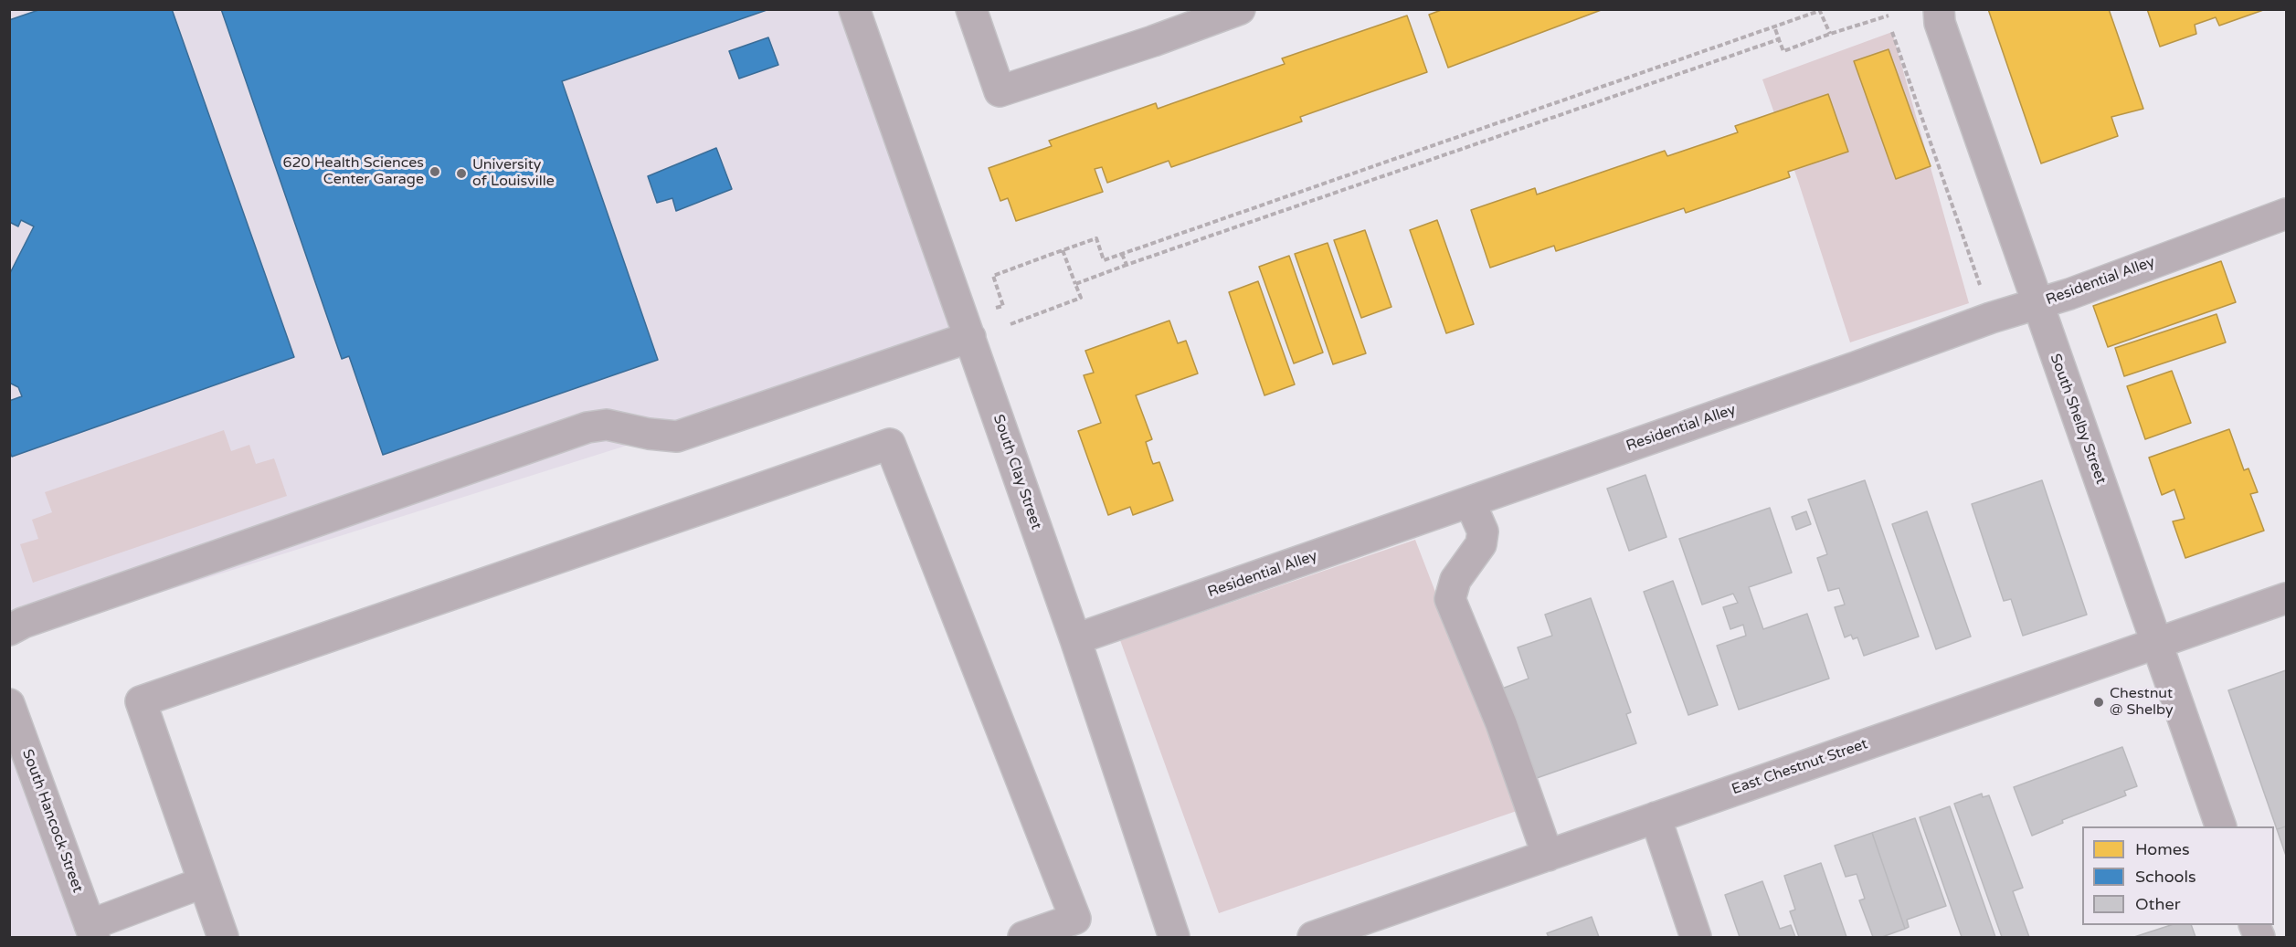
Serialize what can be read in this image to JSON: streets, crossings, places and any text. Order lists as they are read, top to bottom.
{
  "streets": {
    "street": [
      "Residential Alley",
      "South Shelby Street",
      "South Clay Street",
      "East Chestnut Street",
      "South Hancock Street"
    ]
  },
  "crossings": [
    ["Residential Alley", "South Shelby Street"],
    ["Residential Alley", "South Clay Street"],
    ["South Shelby Street", "East Chestnut Street"]
  ],
  "places": ["620 Health Sciences Center Garage", "University of Louisville", "Chestnut @ Shelby"],
  "legend": ["Homes", "Schools", "Other"]
}
